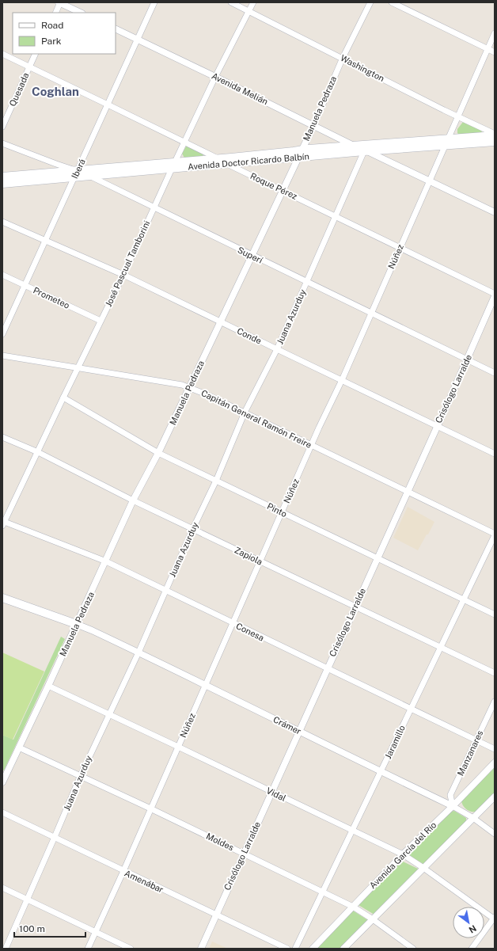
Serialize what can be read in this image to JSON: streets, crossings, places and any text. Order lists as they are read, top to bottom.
{
  "streets": {
    "main road": ["Avenida Doctor Ricardo Balbín"],
    "street": [
      "Washington",
      "Avenida Melián",
      "Quesada",
      "Manuela Pedraza",
      "Iberá",
      "Roque Pérez",
      "Superí",
      "Núñez",
      "José Pascual Tamborini",
      "Prometeo",
      "Juana Azurduy",
      "Conde",
      "Crisólogo Larralde",
      "Capitán General Ramón Freire",
      "Pinto",
      "Zapiola",
      "Conesa",
      "Crámer",
      "Jaramillo",
      "Manzanares",
      "Vidal",
      "Moldes",
      "Avenida García del Río",
      "Amenábar"
    ]
  },
  "crossings": [
    ["Washington", "Manuela Pedraza"],
    ["Washington", "Avenida Doctor Ricardo Balbín"],
    ["Washington", "Núñez"],
    ["Washington", "José Pascual Tamborini"],
    ["Avenida Melián", "Manuela Pedraza"],
    ["Avenida Melián", "Avenida Doctor Ricardo Balbín"],
    ["Avenida Melián", "Iberá"],
    ["Avenida Melián", "Núñez"],
    ["Avenida Melián", "José Pascual Tamborini"],
    ["Avenida Melián", "Juana Azurduy"],
    ["Quesada", "Roque Pérez"],
    ["Manuela Pedraza", "Avenida Doctor Ricardo Balbín"],
    ["Manuela Pedraza", "Roque Pérez"],
    ["Manuela Pedraza", "Superí"],
    ["Manuela Pedraza", "Conde"],
    ["Manuela Pedraza", "Capitán General Ramón Freire"],
    ["Manuela Pedraza", "Pinto"],
    ["Manuela Pedraza", "Zapiola"],
    ["Manuela Pedraza", "Conesa"],
    ["Manuela Pedraza", "Crámer"],
    ["Manuela Pedraza", "Vidal"],
    ["Manuela Pedraza", "Moldes"],
    ["Avenida Doctor Ricardo Balbín", "Iberá"],
    ["Avenida Doctor Ricardo Balbín", "Roque Pérez"],
    ["Avenida Doctor Ricardo Balbín", "Superí"],
    ["Avenida Doctor Ricardo Balbín", "Núñez"],
    ["Avenida Doctor Ricardo Balbín", "José Pascual Tamborini"],
    ["Avenida Doctor Ricardo Balbín", "Juana Azurduy"],
    ["Iberá", "Roque Pérez"],
    ["Iberá", "Prometeo"],
    ["Iberá", "Conde"],
    ["Roque Pérez", "Núñez"],
    ["Roque Pérez", "José Pascual Tamborini"],
    ["Roque Pérez", "Juana Azurduy"],
    ["Superí", "Núñez"],
    ["Superí", "José Pascual Tamborini"],
    ["Superí", "Juana Azurduy"],
    ["Superí", "Crisólogo Larralde"],
    ["Núñez", "Conde"],
    ["Núñez", "Capitán General Ramón Freire"],
    ["Núñez", "Pinto"],
    ["Núñez", "Zapiola"],
    ["Núñez", "Conesa"],
    ["Núñez", "Crámer"],
    ["Núñez", "Vidal"],
    ["Núñez", "Moldes"],
    ["Núñez", "Amenábar"],
    ["José Pascual Tamborini", "Prometeo"],
    ["José Pascual Tamborini", "Conde"],
    ["José Pascual Tamborini", "Capitán General Ramón Freire"],
    ["José Pascual Tamborini", "Pinto"],
    ["José Pascual Tamborini", "Zapiola"],
    ["José Pascual Tamborini", "Conesa"],
    ["Juana Azurduy", "Conde"],
    ["Juana Azurduy", "Capitán General Ramón Freire"],
    ["Juana Azurduy", "Pinto"],
    ["Juana Azurduy", "Zapiola"],
    ["Juana Azurduy", "Conesa"],
    ["Juana Azurduy", "Crámer"],
    ["Juana Azurduy", "Vidal"],
    ["Juana Azurduy", "Moldes"],
    ["Juana Azurduy", "Amenábar"],
    ["Conde", "Crisólogo Larralde"],
    ["Crisólogo Larralde", "Capitán General Ramón Freire"],
    ["Crisólogo Larralde", "Pinto"],
    ["Crisólogo Larralde", "Zapiola"],
    ["Crisólogo Larralde", "Conesa"],
    ["Crisólogo Larralde", "Crámer"],
    ["Crisólogo Larralde", "Vidal"],
    ["Crisólogo Larralde", "Moldes"],
    ["Crisólogo Larralde", "Amenábar"],
    ["Capitán General Ramón Freire", "Jaramillo"],
    ["Pinto", "Jaramillo"],
    ["Zapiola", "Jaramillo"],
    ["Conesa", "Jaramillo"],
    ["Conesa", "Manzanares"],
    ["Crámer", "Jaramillo"],
    ["Crámer", "Manzanares"],
    ["Crámer", "Avenida García del Río"],
    ["Jaramillo", "Vidal"],
    ["Jaramillo", "Moldes"],
    ["Manzanares", "Avenida García del Río"],
    ["Vidal", "Avenida García del Río"],
    ["Moldes", "Avenida García del Río"]
  ],
  "districts": ["Coghlan"],
  "legend": ["Road", "Park"],
  "scale_bar": "100 m",
  "north": "bottom right"
}
